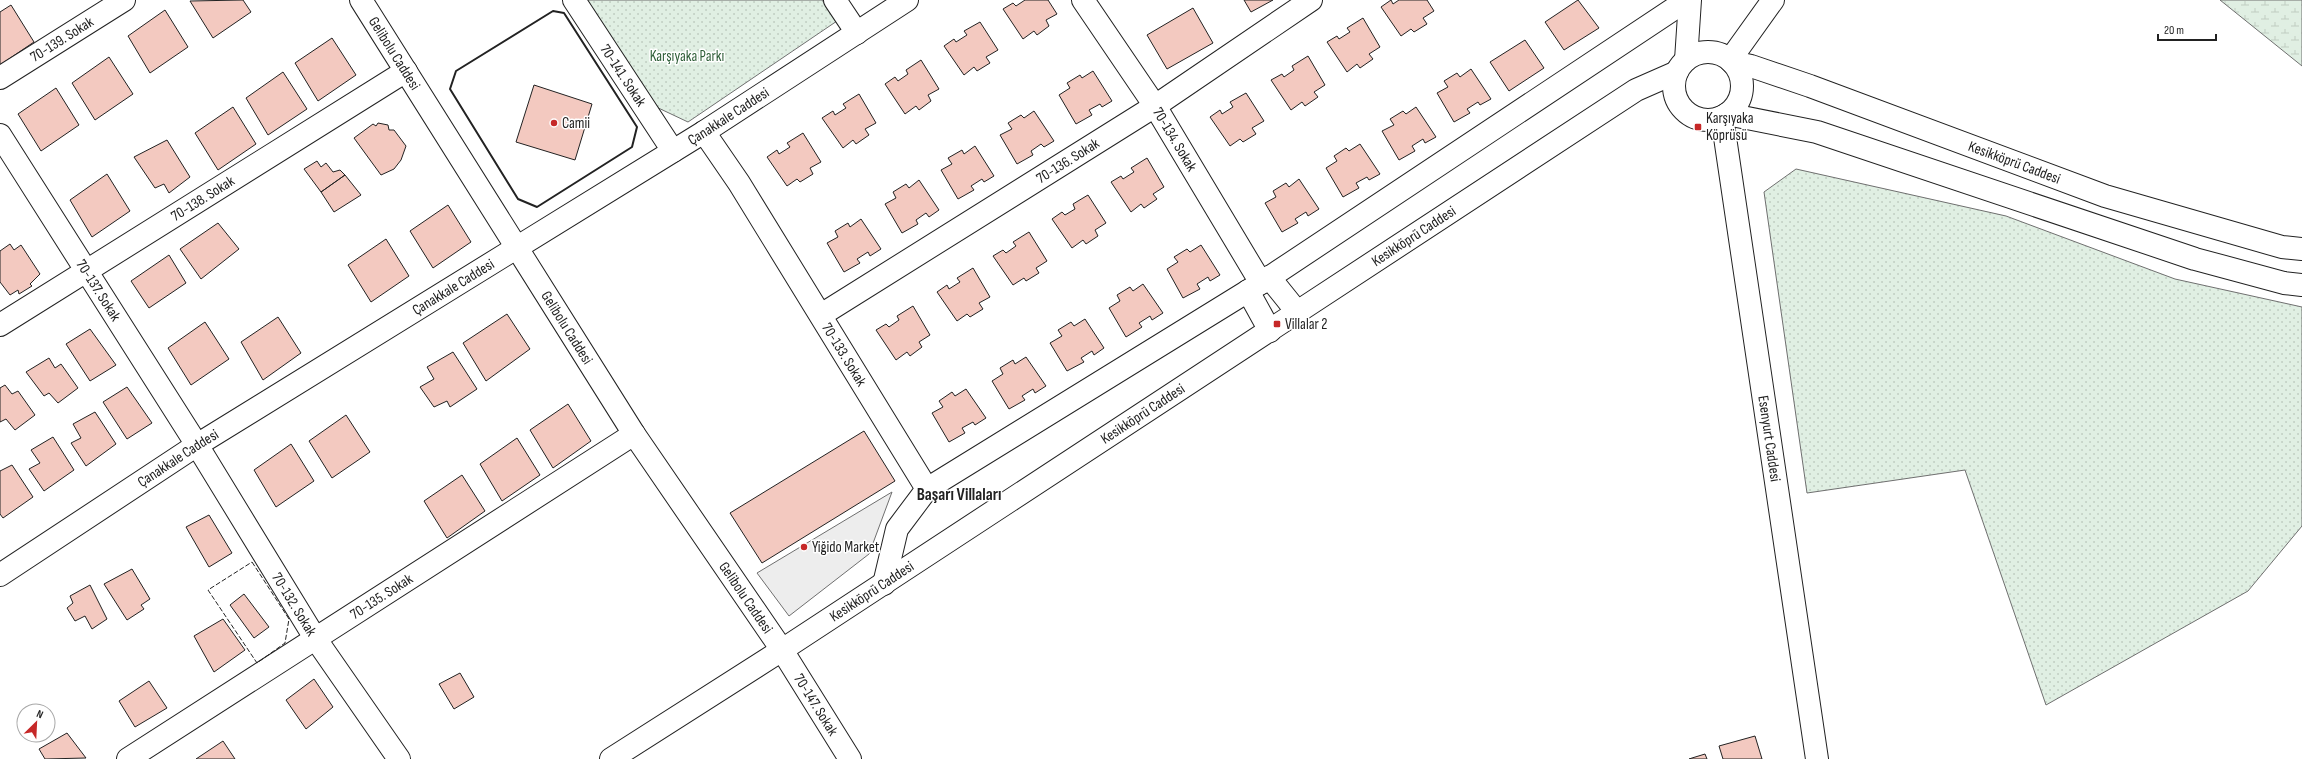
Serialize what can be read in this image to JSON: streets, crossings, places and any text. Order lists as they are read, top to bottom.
{
  "streets": {
    "street": [
      "70-139. Sokak",
      "Gelibolu Caddesi",
      "70-141. Sokak",
      "Çanakkale Caddesi",
      "70-134. Sokak",
      "70-136. Sokak",
      "Kesikköprü Caddesi",
      "70-138. Sokak",
      "70-137. Sokak",
      "70-133. Sokak",
      "Esenyurt Caddesi",
      "70-135. Sokak",
      "70-132. Sokak",
      "70-147. Sokak"
    ]
  },
  "crossings": [
    ["Gelibolu Caddesi", "Çanakkale Caddesi"],
    ["Gelibolu Caddesi", "Kesikköprü Caddesi"],
    ["Gelibolu Caddesi", "70-138. Sokak"],
    ["Gelibolu Caddesi", "70-135. Sokak"],
    ["Gelibolu Caddesi", "70-147. Sokak"],
    ["70-141. Sokak", "Çanakkale Caddesi"],
    ["Çanakkale Caddesi", "70-137. Sokak"],
    ["Çanakkale Caddesi", "70-133. Sokak"],
    ["Çanakkale Caddesi", "70-132. Sokak"],
    ["70-134. Sokak", "70-136. Sokak"],
    ["70-136. Sokak", "70-133. Sokak"],
    ["Kesikköprü Caddesi", "Esenyurt Caddesi"],
    ["Kesikköprü Caddesi", "70-147. Sokak"],
    ["70-138. Sokak", "70-137. Sokak"],
    ["70-137. Sokak", "70-132. Sokak"],
    ["70-135. Sokak", "70-132. Sokak"]
  ],
  "districts": ["Başarı Villaları"],
  "parks": ["Karşıyaka Parkı"],
  "places": {
    "other": ["Camii", "Yiğido Market"],
    "transit": ["Karşıyaka Köprüsü", "Villalar 2"]
  },
  "scale_bar": "20 m",
  "north": "top right"
}
